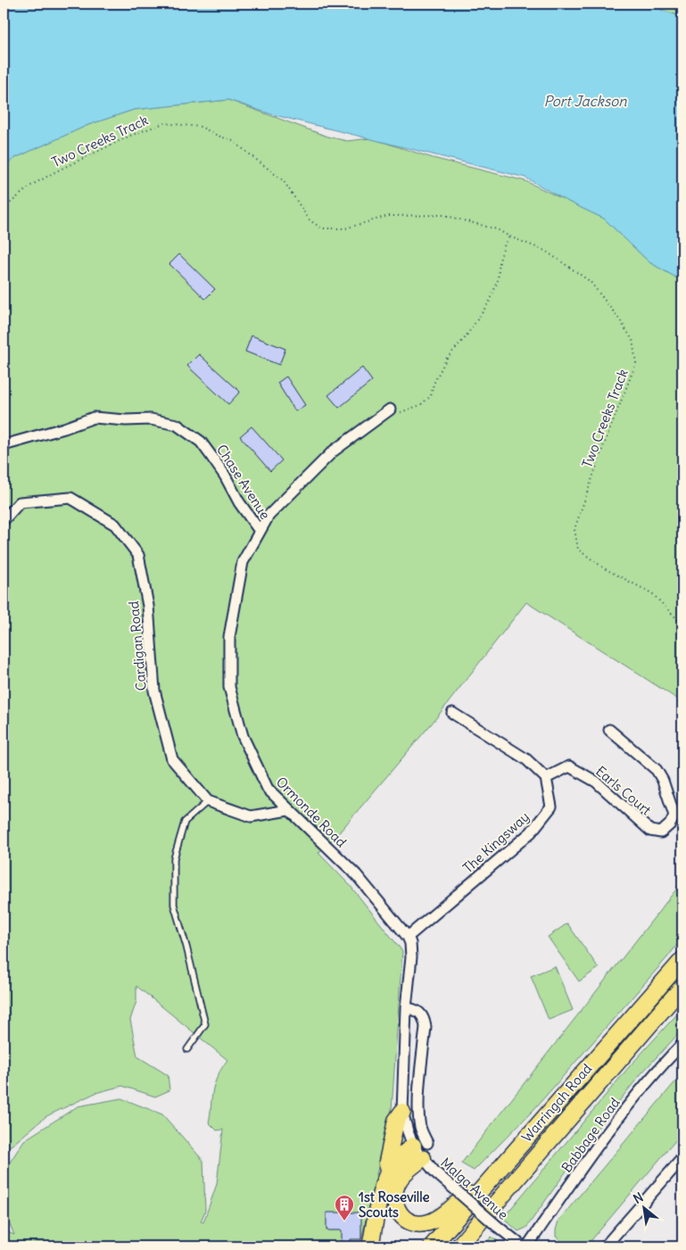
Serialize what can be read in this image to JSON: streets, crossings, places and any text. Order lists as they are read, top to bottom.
{
  "streets": {
    "highway": ["Warringah Road"],
    "street": [
      "Chase Avenue",
      "Cardigan Road",
      "Earls Court",
      "Ormonde Road",
      "The Kingsway",
      "Babbage Road",
      "Malga Avenue"
    ],
    "path": ["Two Creeks Track"]
  },
  "crossings": [
    ["Chase Avenue", "Ormonde Road"],
    ["Earls Court", "The Kingsway"],
    ["Ormonde Road", "The Kingsway"]
  ],
  "water": ["Port Jackson"],
  "places": {
    "building": ["1st Roseville Scouts"]
  },
  "north": "top left"
}
